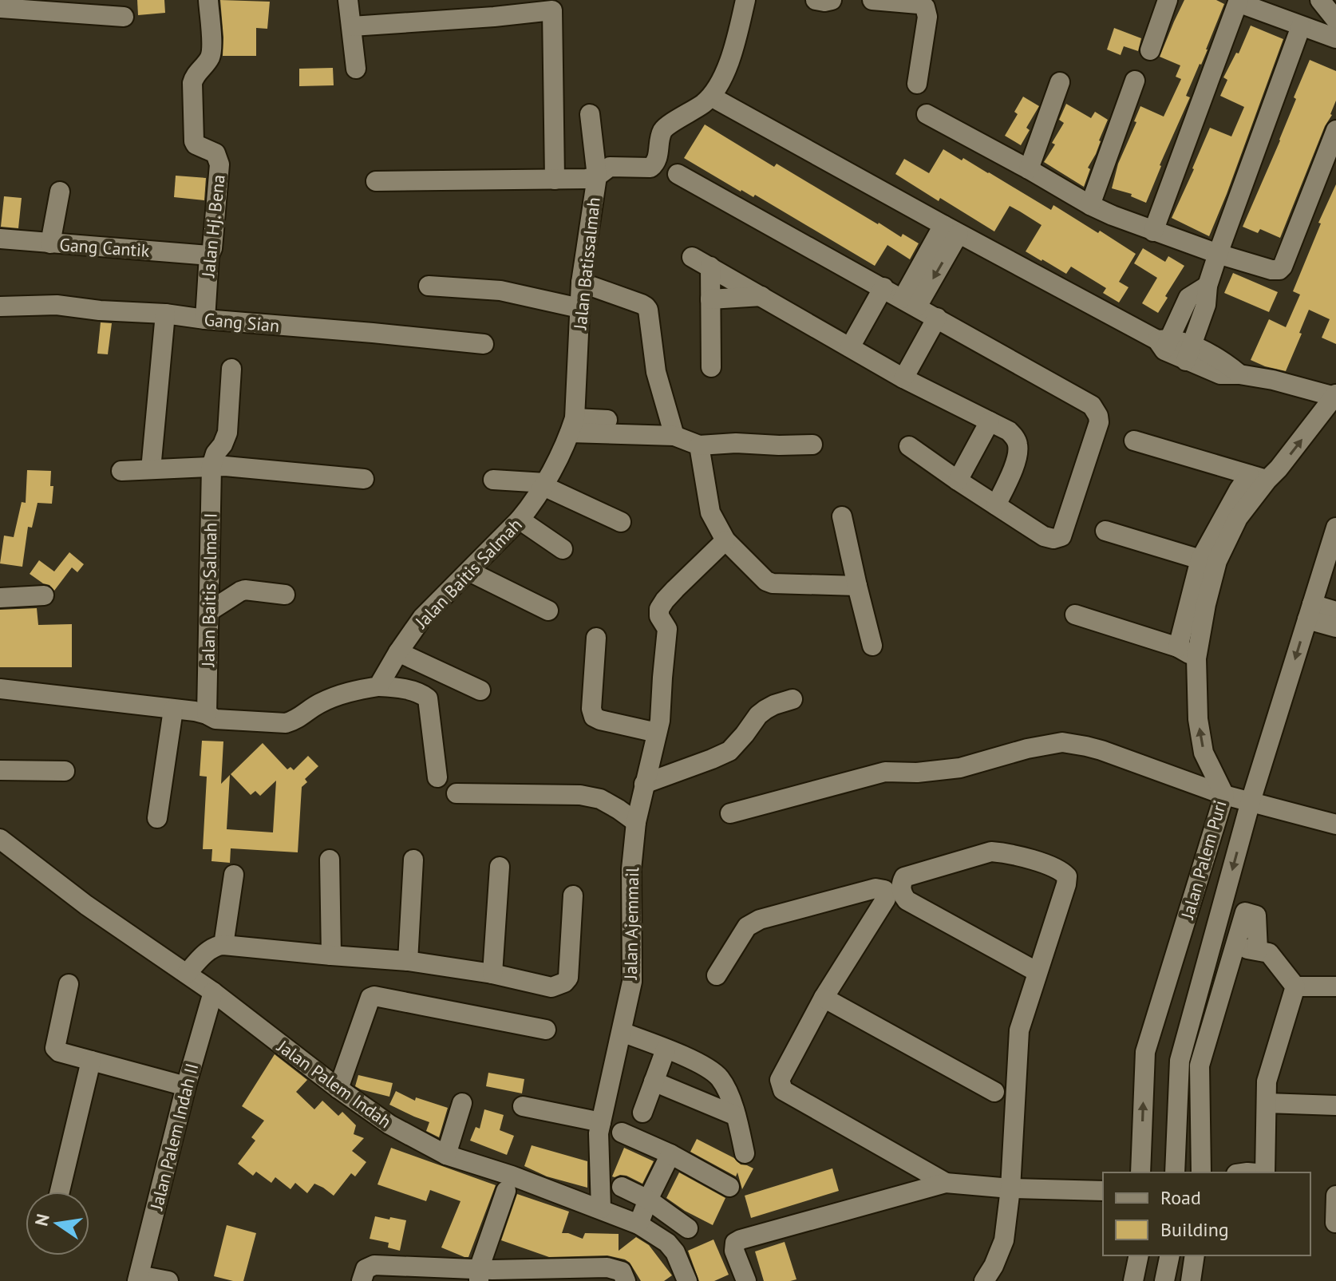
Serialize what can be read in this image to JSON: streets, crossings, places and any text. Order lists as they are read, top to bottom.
{
  "streets": {
    "street": [
      "Jalan Hj. Bena",
      "Gang Cantik",
      "Jalan Batissalmah",
      "Gang Sian",
      "Jalan Baitis Salmah",
      "Jalan Baitis Salmah I",
      "Jalan Palem Puri",
      "Jalan Ajemmail",
      "Jalan Palem Indah",
      "Jalan Palem Indah II"
    ]
  },
  "crossings": [
    ["Jalan Hj. Bena", "Gang Cantik"],
    ["Jalan Hj. Bena", "Gang Sian"],
    ["Jalan Batissalmah", "Jalan Baitis Salmah"],
    ["Jalan Ajemmail", "Jalan Palem Indah"],
    ["Jalan Palem Indah", "Jalan Palem Indah II"]
  ],
  "legend": ["Road", "Building"],
  "north": "left"
}
